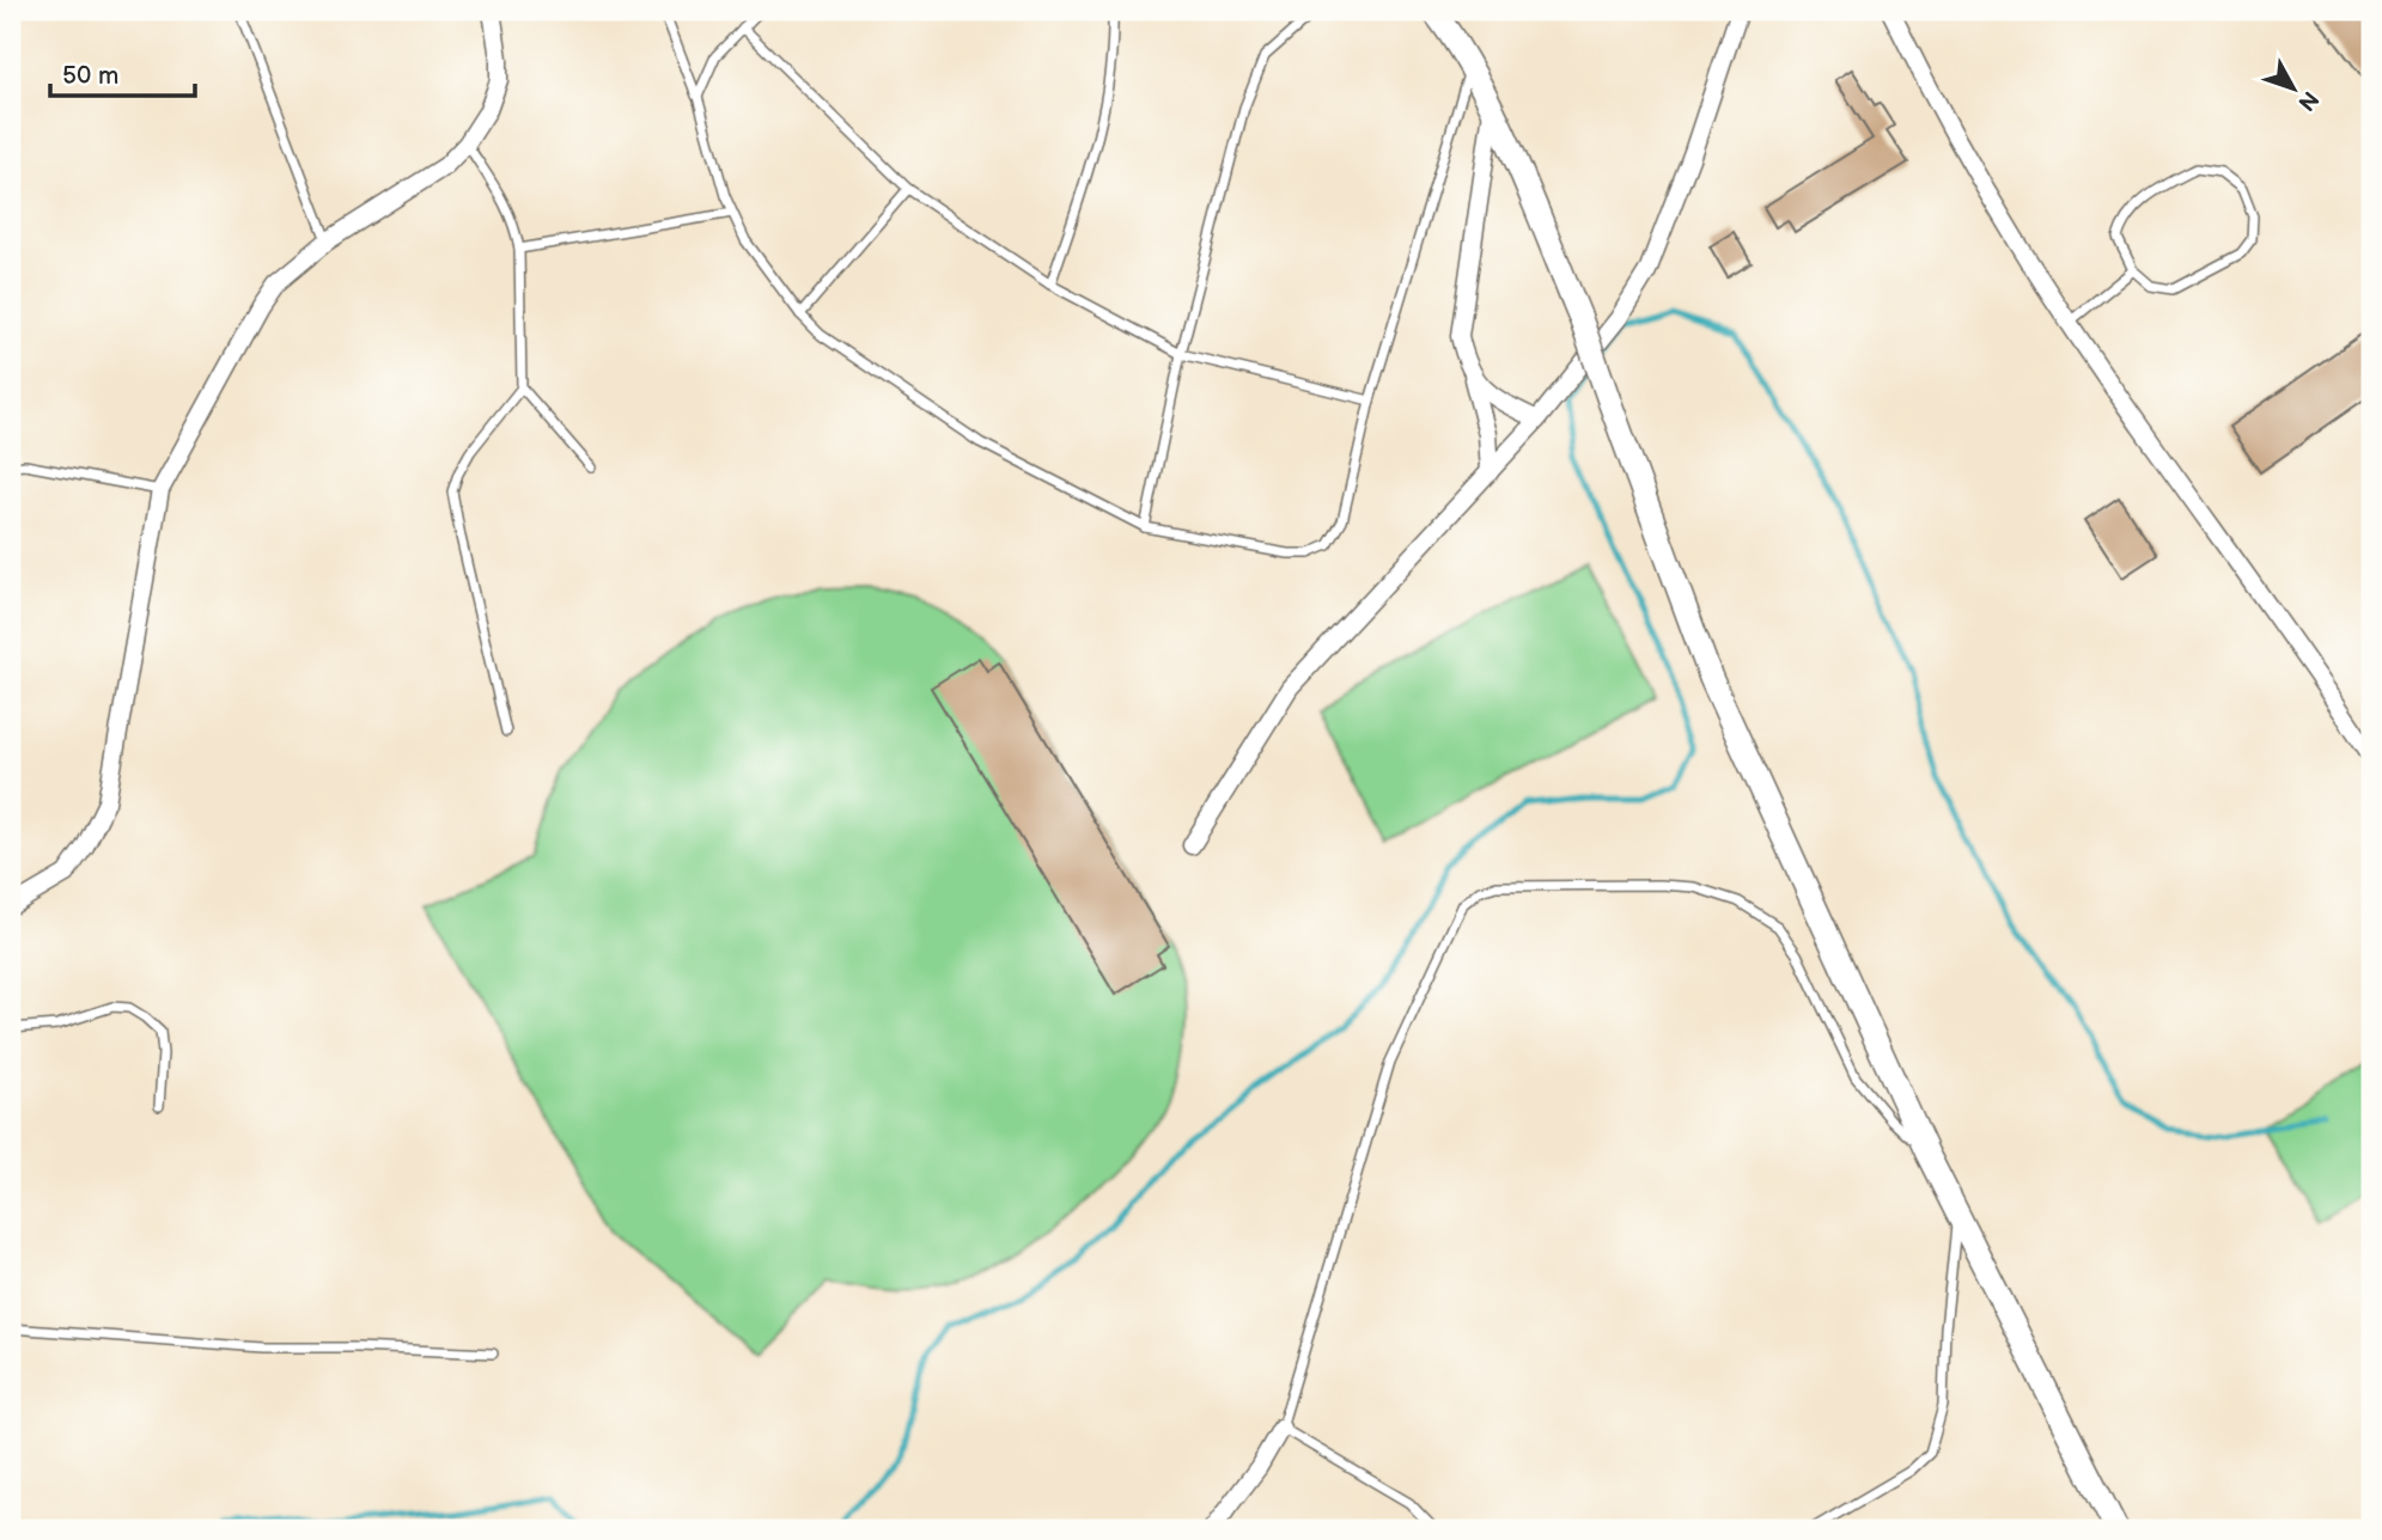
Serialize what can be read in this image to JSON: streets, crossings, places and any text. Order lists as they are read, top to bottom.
{
  "scale_bar": "50 m",
  "north": "bottom right"
}
